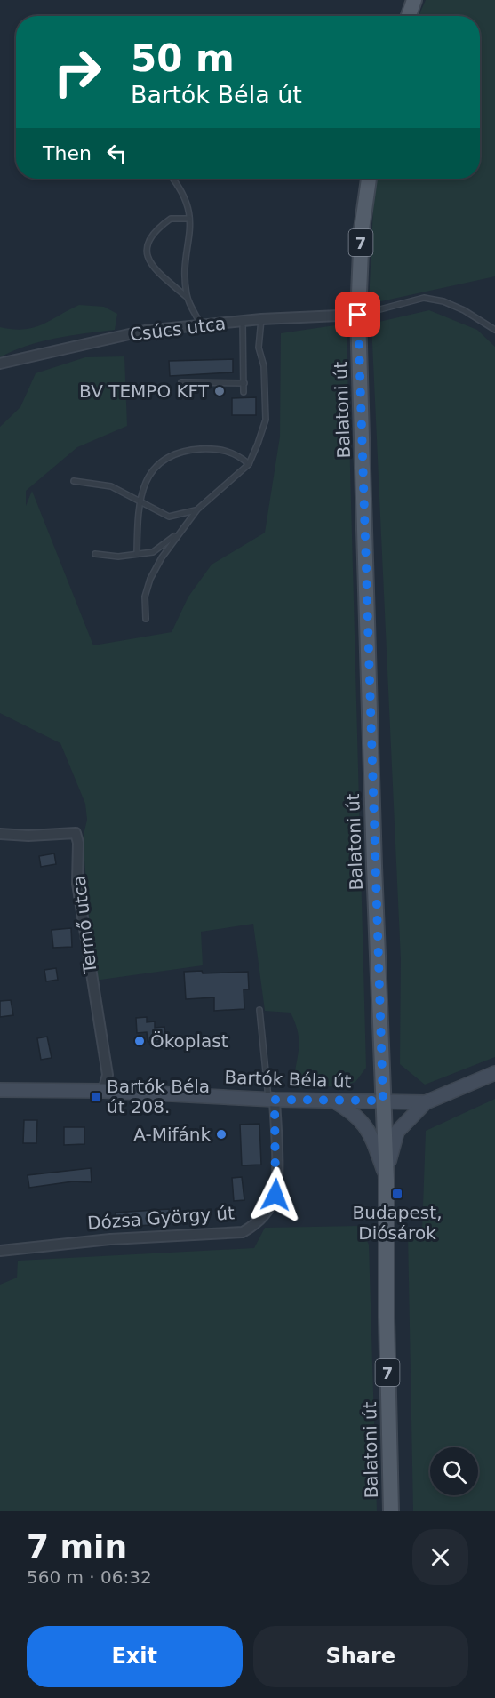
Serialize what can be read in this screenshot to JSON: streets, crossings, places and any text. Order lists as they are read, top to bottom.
{
  "streets": {
    "main road": ["7", "Balatoni út"],
    "street": [
      "Csúcs utca",
      "Termő utca",
      "Bartók Béla út",
      "Dózsa György út"
    ]
  },
  "crossings": [
    ["Csúcs utca", "Balatoni út"],
    ["Balatoni út", "Bartók Béla út"],
    ["Termő utca", "Bartók Béla út"],
    ["Bartók Béla út", "Dózsa György út"]
  ],
  "places": {
    "other": ["BV TEMPO KFT", "Ökoplast", "A-Mifánk"],
    "transit": ["Bartók Béla út 208.", "Budapest, Diósárok"]
  },
  "page": {
    "turn": ["50 m", "Bartók Béla út"],
    "then": "Then",
    "heading": ["7 min", "560 m · 06:32"],
    "buttons": ["Exit", "Share"]
  }
}
